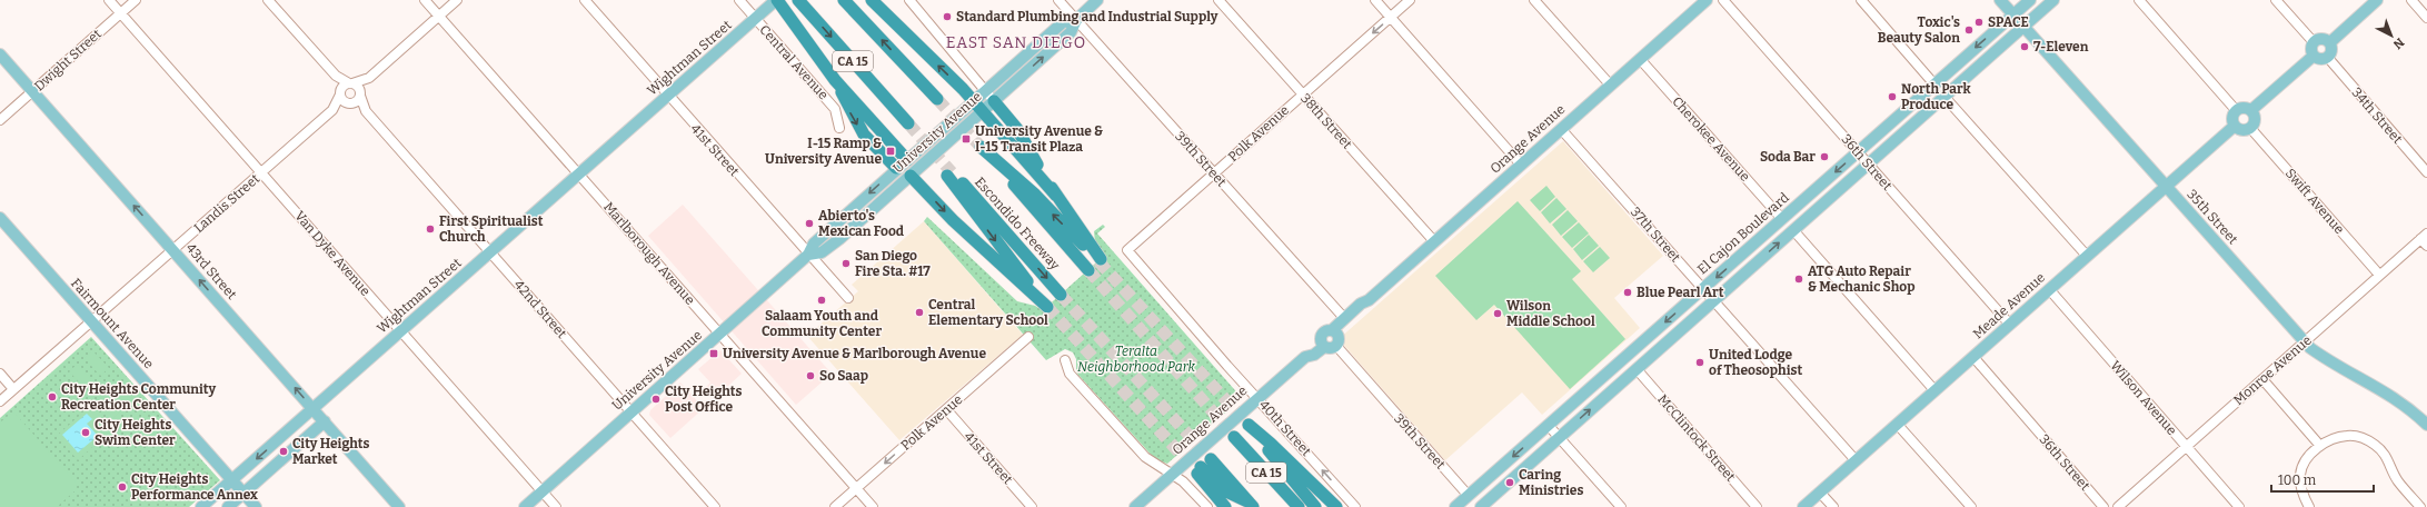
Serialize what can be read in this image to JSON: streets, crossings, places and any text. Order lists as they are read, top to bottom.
{
  "streets": {
    "highway": ["CA 15", "Escondido Freeway"],
    "main road": [
      "Wightman Street",
      "University Avenue",
      "Orange Avenue",
      "35th Street",
      "El Cajon Boulevard",
      "43rd Street",
      "Meade Avenue",
      "Fairmount Avenue"
    ],
    "street": [
      "Dwight Street",
      "Central Avenue",
      "34th Street",
      "38th Street",
      "Polk Avenue",
      "Cherokee Avenue",
      "41st Street",
      "39th Street",
      "36th Street",
      "Swift Avenue",
      "Landis Street",
      "37th Street",
      "Van Dyke Avenue",
      "Marlborough Avenue",
      "42nd Street",
      "Monroe Avenue",
      "Wilson Avenue",
      "40th Street",
      "McClintock Street"
    ]
  },
  "crossings": [
    ["Wightman Street", "Central Avenue"],
    ["Wightman Street", "41st Street"],
    ["Wightman Street", "Van Dyke Avenue"],
    ["Wightman Street", "Marlborough Avenue"],
    ["Wightman Street", "43rd Street"],
    ["Wightman Street", "42nd Street"],
    ["Wightman Street", "Fairmount Avenue"],
    ["Dwight Street", "Van Dyke Avenue"],
    ["Dwight Street", "43rd Street"],
    ["38th Street", "Polk Avenue"],
    ["38th Street", "Orange Avenue"],
    ["University Avenue", "41st Street"],
    ["University Avenue", "39th Street"],
    ["University Avenue", "Escondido Freeway"],
    ["University Avenue", "Van Dyke Avenue"],
    ["University Avenue", "Marlborough Avenue"],
    ["University Avenue", "42nd Street"],
    ["Polk Avenue", "41st Street"],
    ["Polk Avenue", "39th Street"],
    ["Polk Avenue", "Marlborough Avenue"],
    ["Polk Avenue", "40th Street"],
    ["Orange Avenue", "Cherokee Avenue"],
    ["Orange Avenue", "39th Street"],
    ["Orange Avenue", "37th Street"],
    ["Orange Avenue", "40th Street"],
    ["Cherokee Avenue", "El Cajon Boulevard"],
    ["39th Street", "El Cajon Boulevard"],
    ["36th Street", "El Cajon Boulevard"],
    ["36th Street", "Meade Avenue"],
    ["Swift Avenue", "Meade Avenue"],
    ["Swift Avenue", "Monroe Avenue"],
    ["Landis Street", "Van Dyke Avenue"],
    ["Landis Street", "43rd Street"],
    ["Landis Street", "42nd Street"],
    ["Landis Street", "Fairmount Avenue"],
    ["35th Street", "El Cajon Boulevard"],
    ["35th Street", "Meade Avenue"],
    ["35th Street", "Monroe Avenue"],
    ["El Cajon Boulevard", "37th Street"],
    ["37th Street", "Meade Avenue"],
    ["Meade Avenue", "Wilson Avenue"],
    ["Monroe Avenue", "Wilson Avenue"]
  ],
  "one_way": ["Polk Avenue", "43rd Street", "40th Street"],
  "districts": ["EAST SAN DIEGO"],
  "parks": ["Teralta Neighborhood Park"],
  "places": {
    "other": [
      "Standard Plumbing and Industrial Supply",
      "SPACE",
      "Toxic's Beauty Salon",
      "7-Eleven",
      "North Park Produce",
      "Soda Bar",
      "Abierto's Mexican Food",
      "First Spiritualist Church",
      "San Diego Fire Sta. #17",
      "ATG Auto Repair & Mechanic Shop",
      "Blue Pearl Art",
      "Salaam Youth and Community Center",
      "Central Elementary School",
      "Wilson Middle School",
      "United Lodge of Theosophist",
      "So Saap",
      "City Heights Community Recreation Center",
      "City Heights Post Office",
      "City Heights Swim Center",
      "City Heights Market",
      "Caring Ministries",
      "City Heights Performance Annex"
    ],
    "transit": ["University Avenue & I-15 Transit Plaza", "I-15 Ramp & University Avenue", "University Avenue & Marlborough Avenue"]
  },
  "scale_bar": "100 m",
  "north": "bottom right"
}
